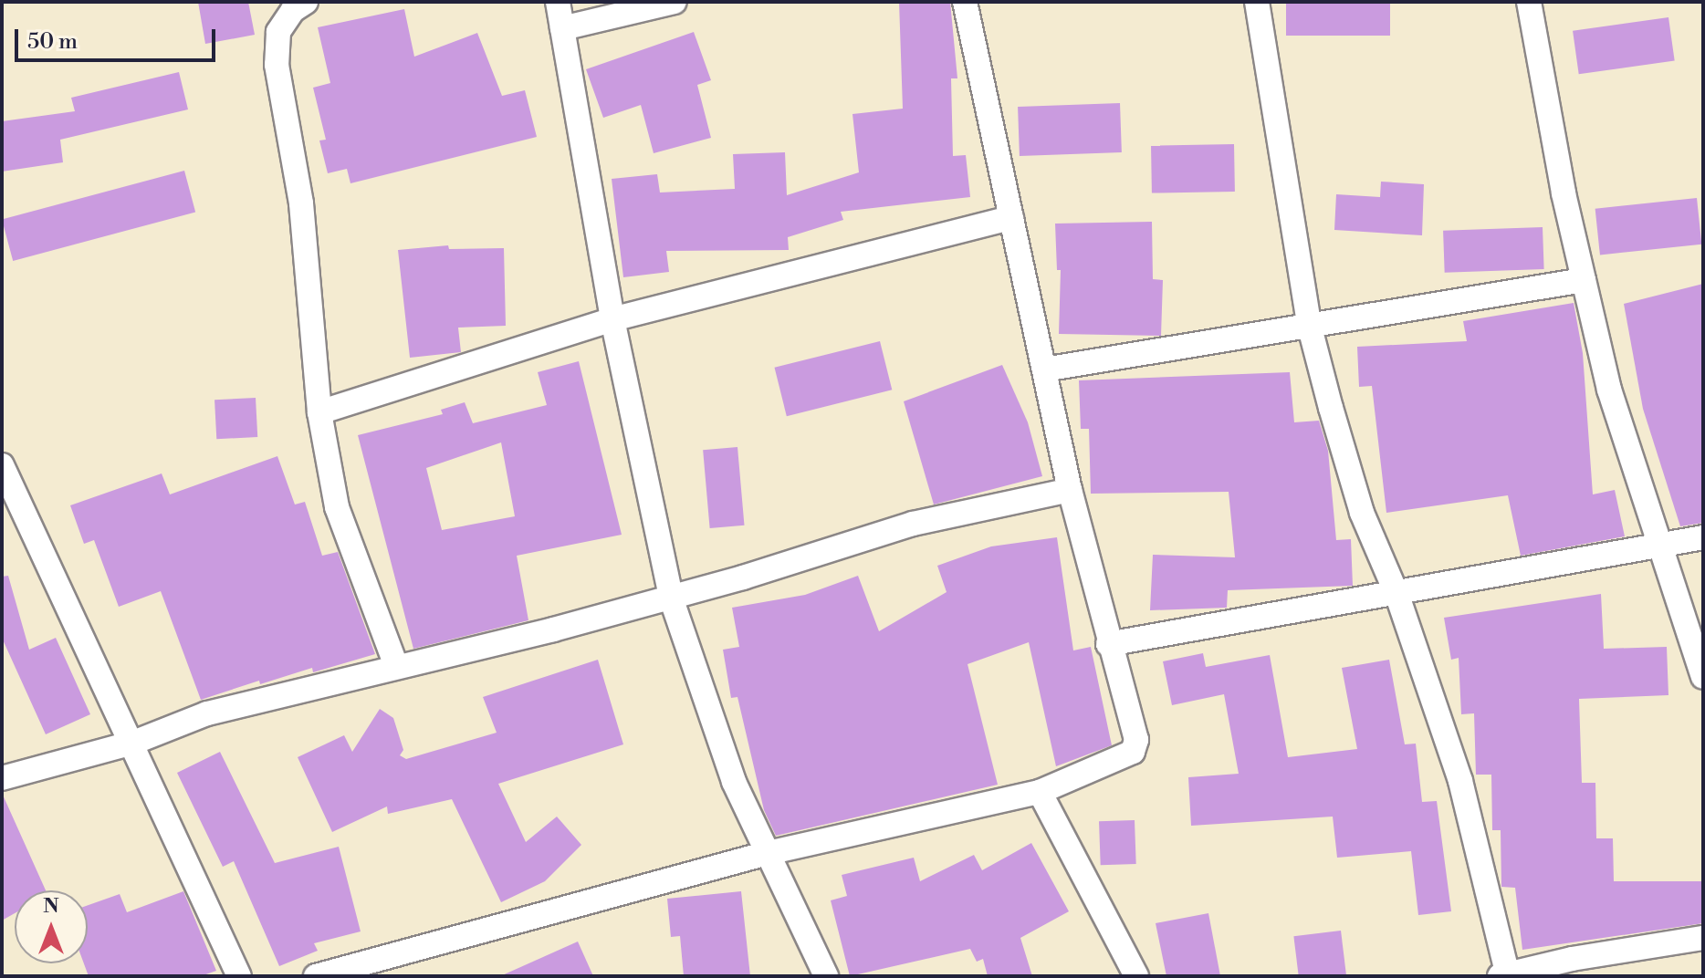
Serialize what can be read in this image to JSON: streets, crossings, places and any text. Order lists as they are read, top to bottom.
{
  "scale_bar": "50 m",
  "north": "top"
}
